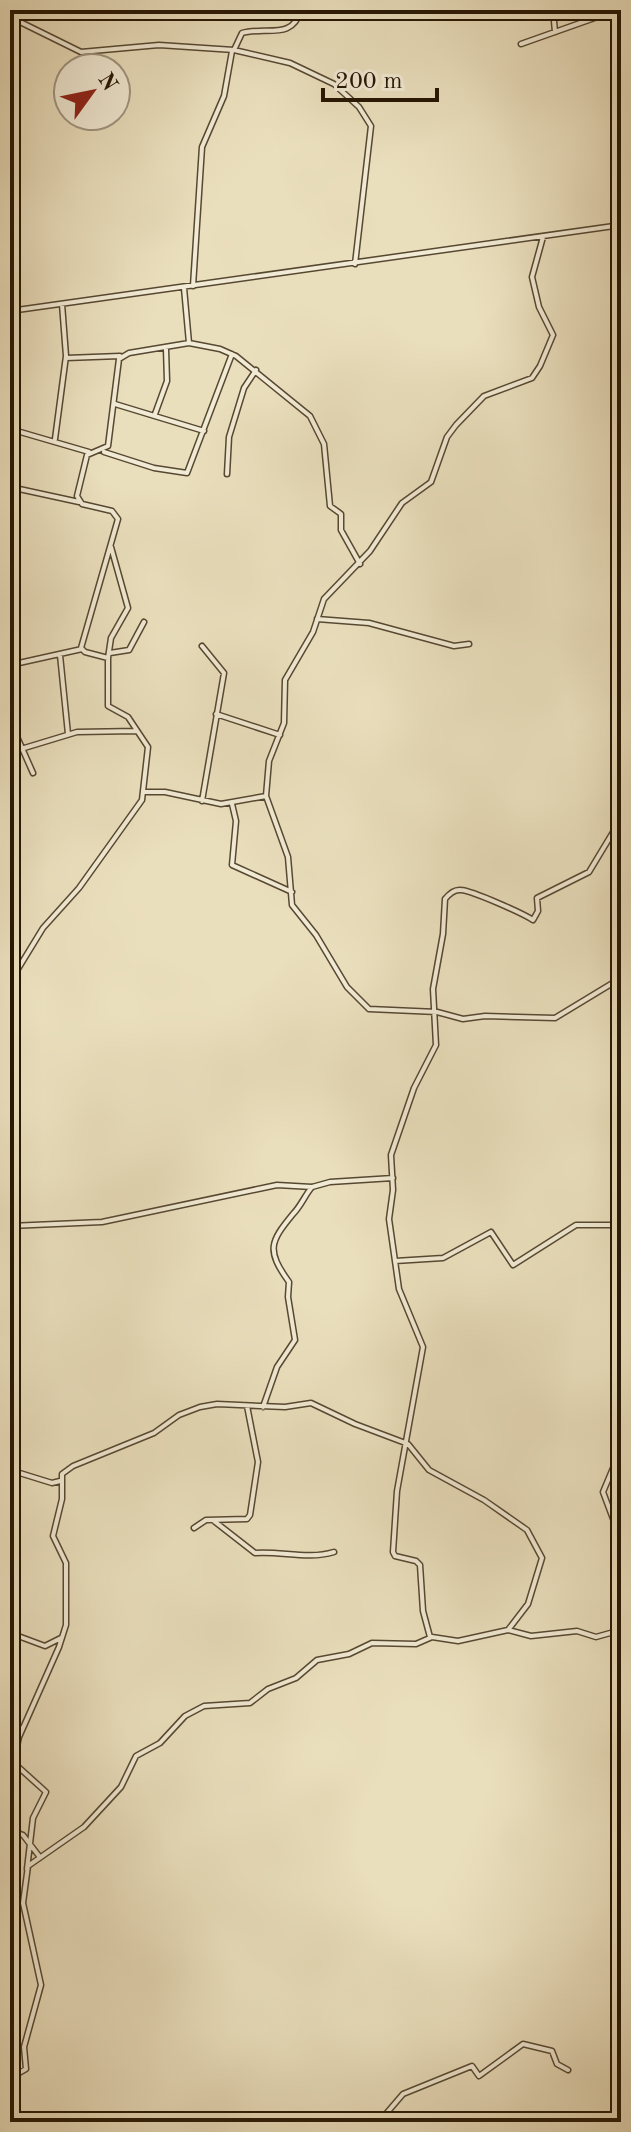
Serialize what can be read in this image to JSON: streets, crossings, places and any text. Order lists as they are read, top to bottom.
{
  "scale_bar": "200 m",
  "north": "top right"
}
